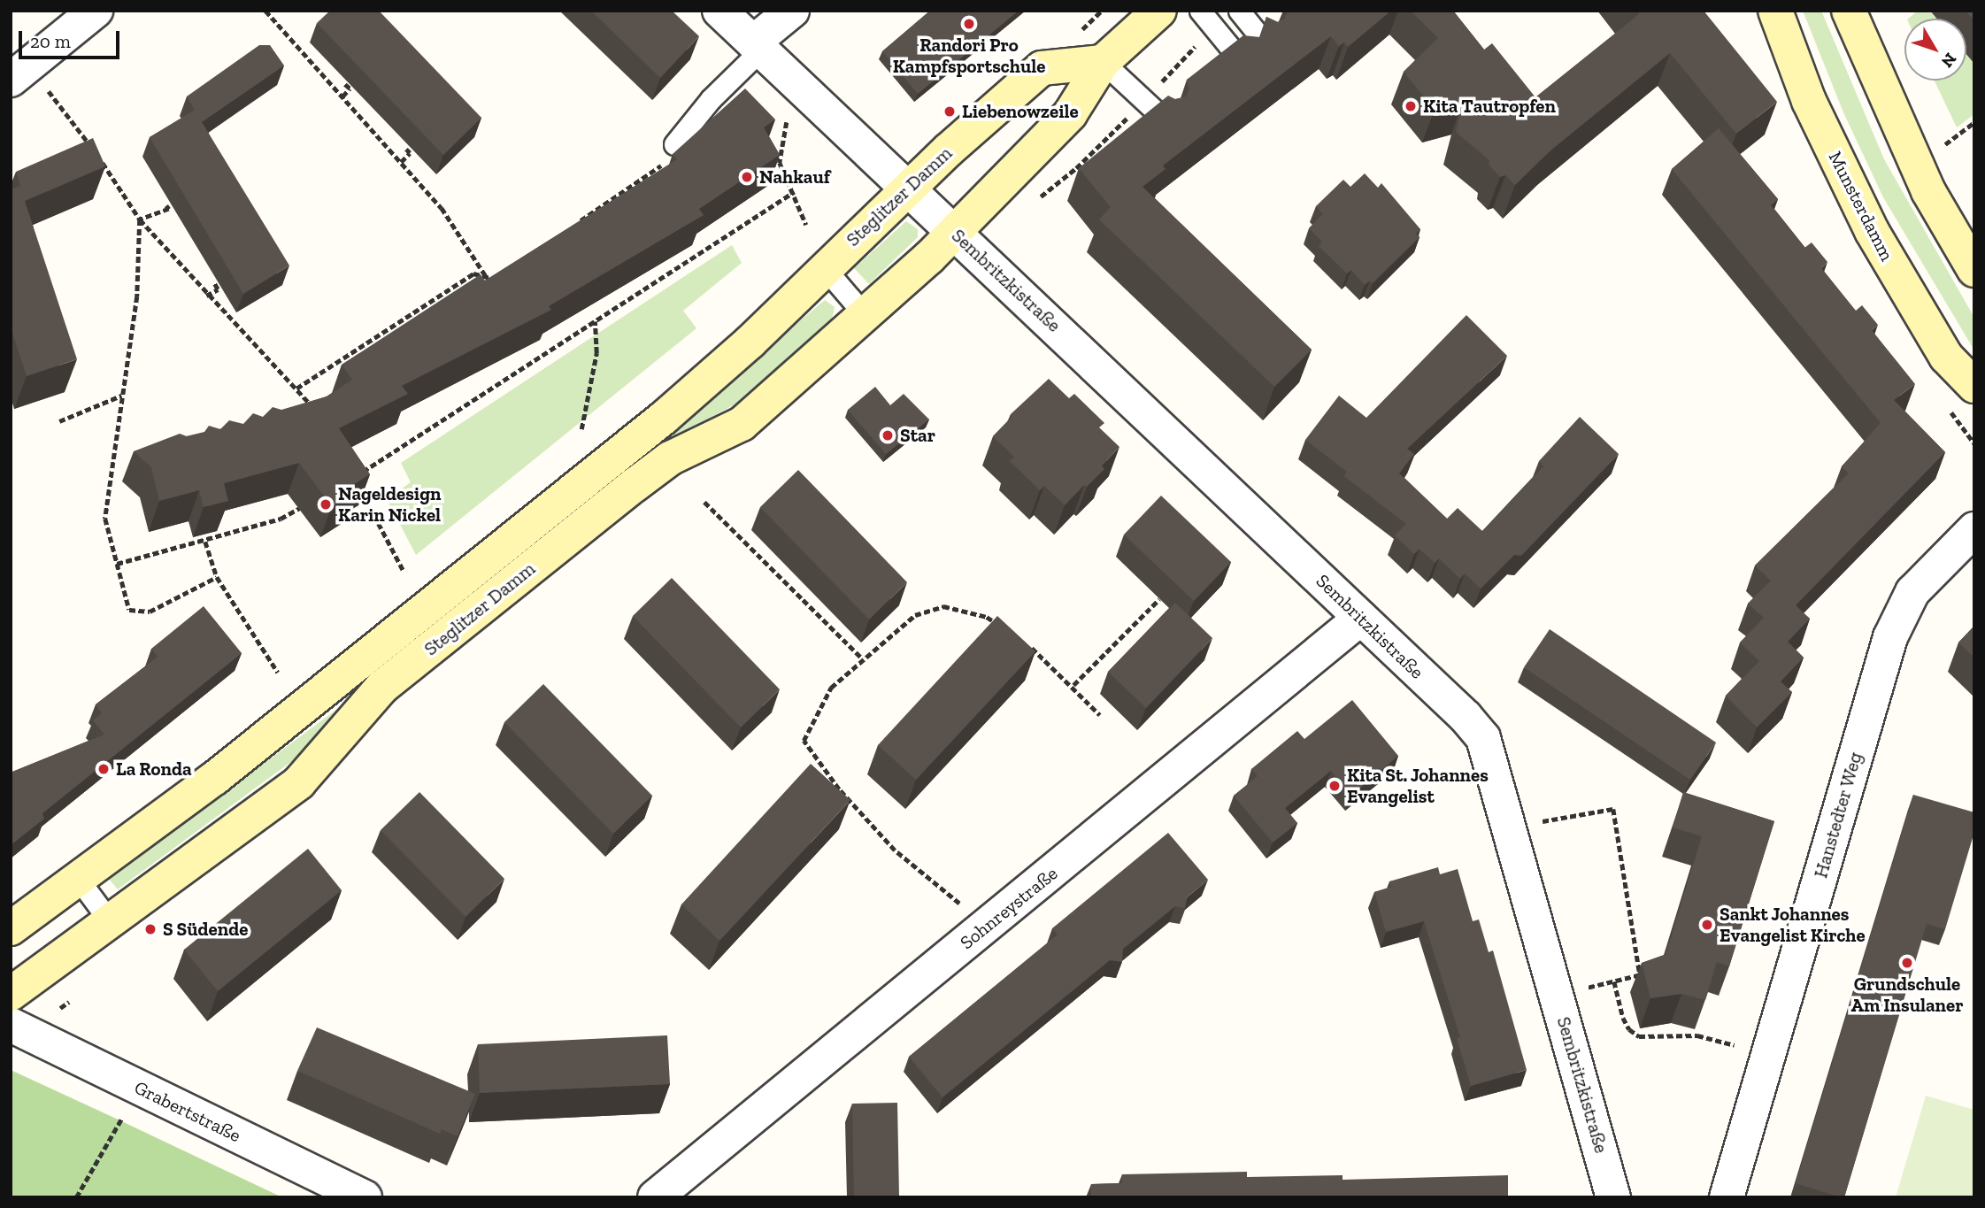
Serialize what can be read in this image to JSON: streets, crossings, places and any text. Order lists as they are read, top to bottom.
{
  "streets": {
    "main road": ["Steglitzer Damm", "Munsterdamm"],
    "street": [
      "Sembritzkistraße",
      "Hanstedter Weg",
      "Sohnreystraße",
      "Grabertstraße"
    ]
  },
  "crossings": [
    ["Steglitzer Damm", "Sembritzkistraße"],
    ["Sembritzkistraße", "Sohnreystraße"]
  ],
  "places": [
    "Randori Pro Kampfsportschule",
    "Kita Tautropfen",
    "Liebenowzeile",
    "Nahkauf",
    "Star",
    "Nageldesign Karin Nickel",
    "La Ronda",
    "Kita St. Johannes Evangelist",
    "Sankt Johannes Evangelist Kirche",
    "S Südende",
    "Grundschule Am Insulaner"
  ],
  "scale_bar": "20 m",
  "north": "bottom right"
}
